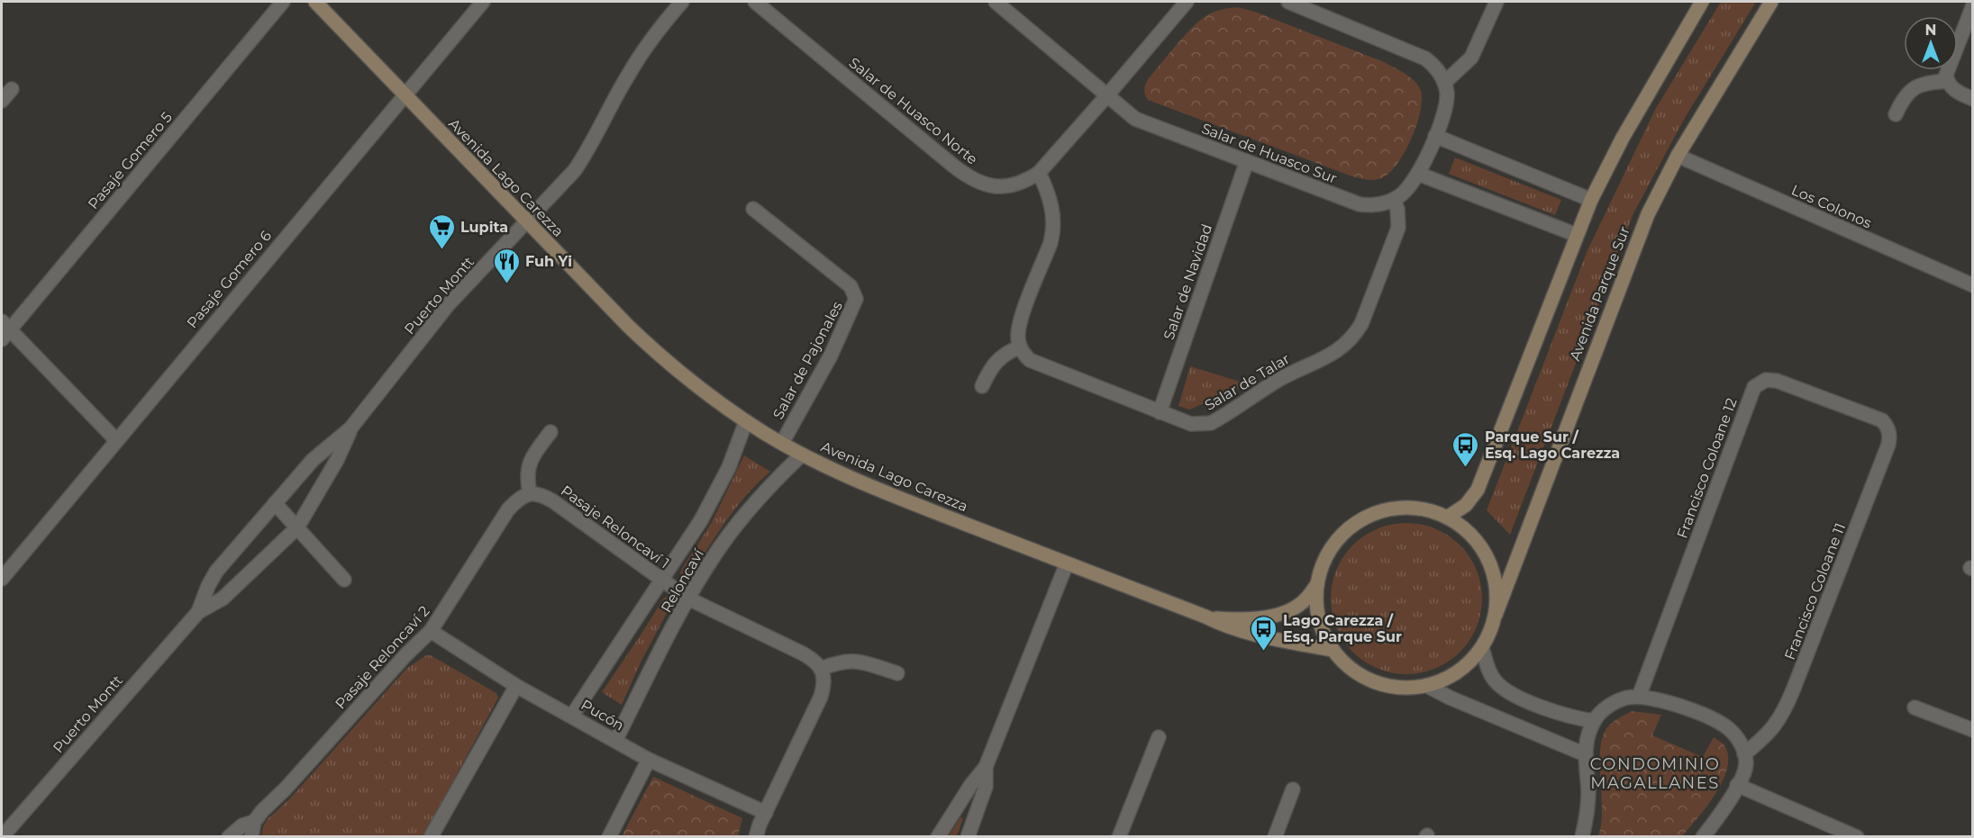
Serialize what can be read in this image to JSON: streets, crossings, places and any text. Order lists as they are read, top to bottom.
{
  "streets": {
    "street": [
      "Salar de Huasco Norte",
      "Salar de Huasco Sur",
      "Pasaje Gomero 5",
      "Avenida Lago Carezza",
      "Los Colonos",
      "Pasaje Gomero 6",
      "Salar de Navidad",
      "Avenida Parque Sur",
      "Puerto Montt",
      "Salar de Pajonales",
      "Salar de Talar",
      "Francisco Coloane 12",
      "Pasaje Reloncaví 1",
      "Reloncaví",
      "Francisco Coloane 11",
      "Pasaje Reloncaví 2",
      "Pucón"
    ]
  },
  "crossings": [
    ["Salar de Huasco Norte", "Salar de Huasco Sur"],
    ["Salar de Huasco Sur", "Salar de Navidad"],
    ["Salar de Huasco Sur", "Salar de Talar"],
    ["Avenida Lago Carezza", "Pasaje Gomero 6"],
    ["Avenida Lago Carezza", "Avenida Parque Sur"],
    ["Avenida Lago Carezza", "Puerto Montt"],
    ["Avenida Lago Carezza", "Salar de Pajonales"],
    ["Avenida Lago Carezza", "Reloncaví"],
    ["Los Colonos", "Avenida Parque Sur"],
    ["Salar de Navidad", "Salar de Talar"],
    ["Francisco Coloane 12", "Francisco Coloane 11"],
    ["Pasaje Reloncaví 1", "Reloncaví"],
    ["Pasaje Reloncaví 1", "Pasaje Reloncaví 2"],
    ["Reloncaví", "Pucón"],
    ["Pasaje Reloncaví 2", "Pucón"]
  ],
  "districts": ["CONDOMINIO MAGALLANES"],
  "places": {
    "supermarket": ["Lupita"],
    "restaurant": ["Fuh Yi"],
    "bus stop": ["Parque Sur / Esq. Lago Carezza", "Lago Carezza / Esq. Parque Sur"]
  },
  "north": "top"
}
